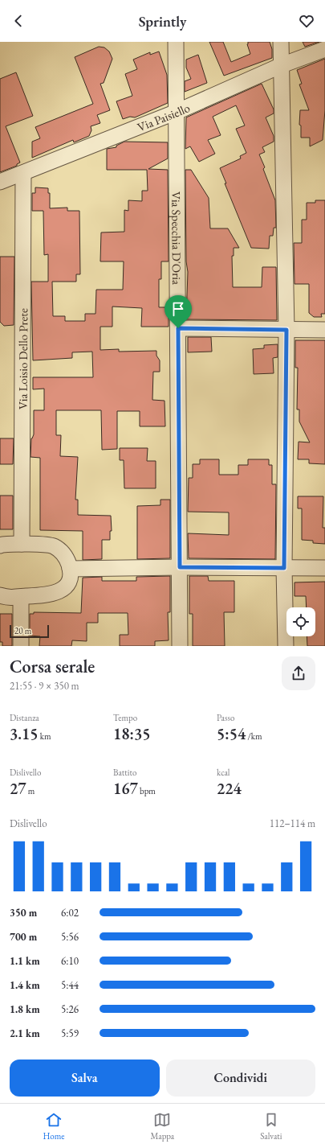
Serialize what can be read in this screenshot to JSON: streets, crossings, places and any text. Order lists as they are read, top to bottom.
{
  "streets": {
    "street": ["Via Paisiello", "Via Specchia D'Oria", "Via Loisio Dello Prete"]
  },
  "crossings": [
    ["Via Paisiello", "Via Specchia D'Oria"],
    ["Via Paisiello", "Via Loisio Dello Prete"]
  ],
  "scale_bar": "20 m",
  "page": {
    "header": "Sprintly",
    "scale": "20 m",
    "heading": ["Corsa serale", "21:55 · 9 × 350 m"],
    "stats": [
      ["Distanza", "3.15 km"],
      ["Tempo", "18:35"],
      ["Passo", "5:54 /km"],
      ["Dislivello", "27 m"],
      ["Battito", "167 bpm"],
      ["kcal", "224"]
    ],
    "chart": ["Dislivello", "112–114 m"],
    "list": [
      {
        "name": "350 m",
        "note": "6:02"
      },
      {
        "name": "700 m",
        "note": "5:56"
      },
      {
        "name": "1.1 km",
        "note": "6:10"
      },
      {
        "name": "1.4 km",
        "note": "5:44"
      },
      {
        "name": "1.8 km",
        "note": "5:26"
      },
      {
        "name": "2.1 km",
        "note": "5:59"
      }
    ],
    "buttons": ["Salva", "Condividi"],
    "tabs": ["Home", "Mappa", "Salvati"]
  }
}
